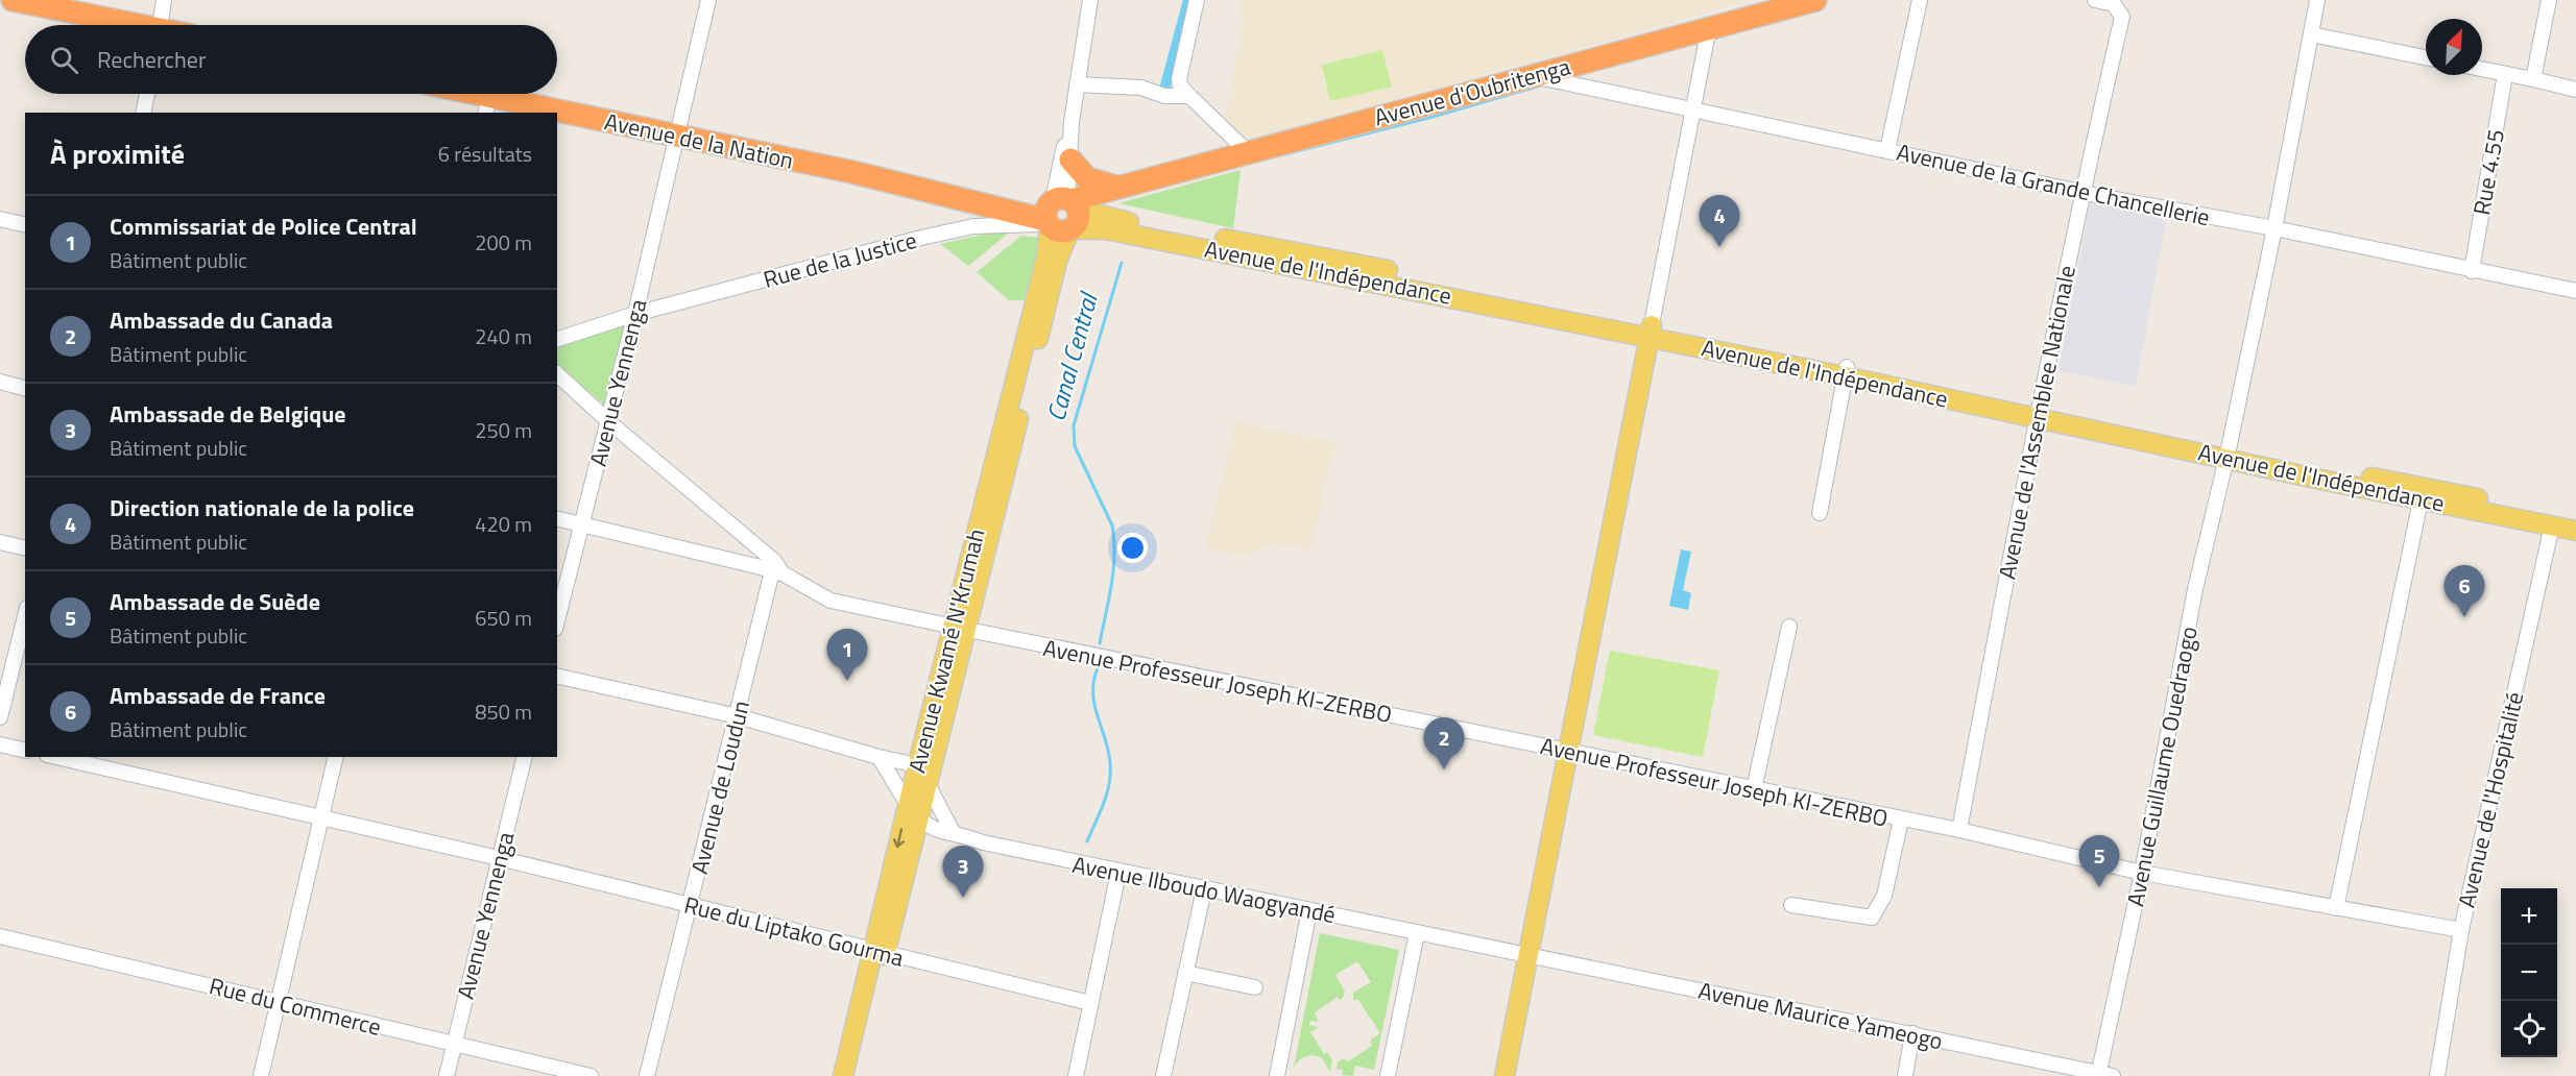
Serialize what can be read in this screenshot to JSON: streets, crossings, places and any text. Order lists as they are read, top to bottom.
{
  "streets": {
    "highway": ["Avenue d'Oubritenga", "Avenue de la Nation"],
    "main road": ["Avenue de l'Indépendance", "Avenue Kwamé N'Krumah"],
    "street": [
      "Rue 4.55",
      "Avenue de la Grande Chancellerie",
      "Rue de la Justice",
      "Avenue Yennenga",
      "Avenue de l'Assemblee Nationale",
      "Avenue Professeur Joseph KI-ZERBO",
      "Avenue Guillaume Ouedraogo",
      "Avenue de Loudun",
      "Avenue de l'Hospitalité",
      "Avenue Ilboudo Waogyandé",
      "Rue du Liptako Gourma",
      "Rue du Commerce",
      "Avenue Maurice Yameogo"
    ]
  },
  "crossings": [
    ["Avenue d'Oubritenga", "Avenue de la Nation"],
    ["Avenue d'Oubritenga", "Avenue de la Grande Chancellerie"],
    ["Avenue d'Oubritenga", "Rue de la Justice"],
    ["Avenue d'Oubritenga", "Avenue de l'Indépendance"],
    ["Avenue d'Oubritenga", "Avenue Kwamé N'Krumah"],
    ["Avenue de la Nation", "Rue de la Justice"],
    ["Avenue de la Nation", "Avenue de l'Indépendance"],
    ["Avenue de la Nation", "Avenue Yennenga"],
    ["Avenue de la Nation", "Avenue Kwamé N'Krumah"],
    ["Rue 4.55", "Avenue de la Grande Chancellerie"],
    ["Avenue de la Grande Chancellerie", "Avenue de l'Assemblee Nationale"],
    ["Avenue de la Grande Chancellerie", "Avenue Guillaume Ouedraogo"],
    ["Rue de la Justice", "Avenue de l'Indépendance"],
    ["Rue de la Justice", "Avenue Yennenga"],
    ["Rue de la Justice", "Avenue Kwamé N'Krumah"],
    ["Avenue de l'Indépendance", "Avenue de l'Assemblee Nationale"],
    ["Avenue de l'Indépendance", "Avenue Kwamé N'Krumah"],
    ["Avenue de l'Indépendance", "Avenue Guillaume Ouedraogo"],
    ["Avenue de l'Indépendance", "Avenue de l'Hospitalité"],
    ["Avenue Yennenga", "Rue du Liptako Gourma"],
    ["Avenue Yennenga", "Rue du Commerce"],
    ["Avenue de l'Assemblee Nationale", "Avenue Professeur Joseph KI-ZERBO"],
    ["Avenue Kwamé N'Krumah", "Avenue Professeur Joseph KI-ZERBO"],
    ["Avenue Kwamé N'Krumah", "Avenue Ilboudo Waogyandé"],
    ["Avenue Kwamé N'Krumah", "Rue du Liptako Gourma"],
    ["Avenue Professeur Joseph KI-ZERBO", "Avenue Guillaume Ouedraogo"],
    ["Avenue Professeur Joseph KI-ZERBO", "Avenue de Loudun"],
    ["Avenue Professeur Joseph KI-ZERBO", "Avenue de l'Hospitalité"],
    ["Avenue Guillaume Ouedraogo", "Avenue Maurice Yameogo"],
    ["Avenue de Loudun", "Rue du Liptako Gourma"],
    ["Avenue Ilboudo Waogyandé", "Avenue Maurice Yameogo"]
  ],
  "water": ["Canal Central"],
  "north": "top right",
  "page": {
    "search": "Rechercher",
    "heading": ["À proximité", "6 résultats"],
    "list": [
      {
        "mark": "1",
        "name": "Commissariat de Police Central",
        "note": "Bâtiment public",
        "value": "200 m"
      },
      {
        "mark": "2",
        "name": "Ambassade du Canada",
        "note": "Bâtiment public",
        "value": "240 m"
      },
      {
        "mark": "3",
        "name": "Ambassade de Belgique",
        "note": "Bâtiment public",
        "value": "250 m"
      },
      {
        "mark": "4",
        "name": "Direction nationale de la police",
        "note": "Bâtiment public",
        "value": "420 m"
      },
      {
        "mark": "5",
        "name": "Ambassade de Suède",
        "note": "Bâtiment public",
        "value": "650 m"
      },
      {
        "mark": "6",
        "name": "Ambassade de France",
        "note": "Bâtiment public",
        "value": "850 m"
      }
    ],
    "pins": [
      "4",
      "6",
      "1",
      "2",
      "5",
      "3"
    ],
    "map_buttons": ["+", "−"]
  }
}
